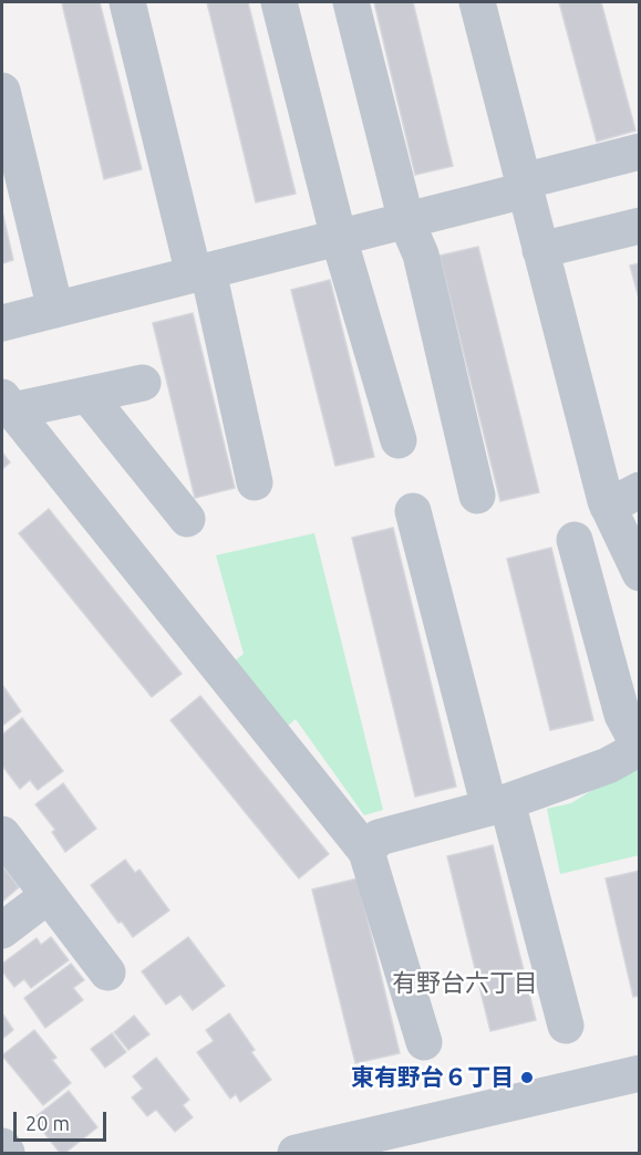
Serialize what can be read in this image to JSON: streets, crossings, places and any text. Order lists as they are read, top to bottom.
{
  "districts": ["有野台六丁目"],
  "places": ["東有野台６丁目"],
  "scale_bar": "20 m"
}
